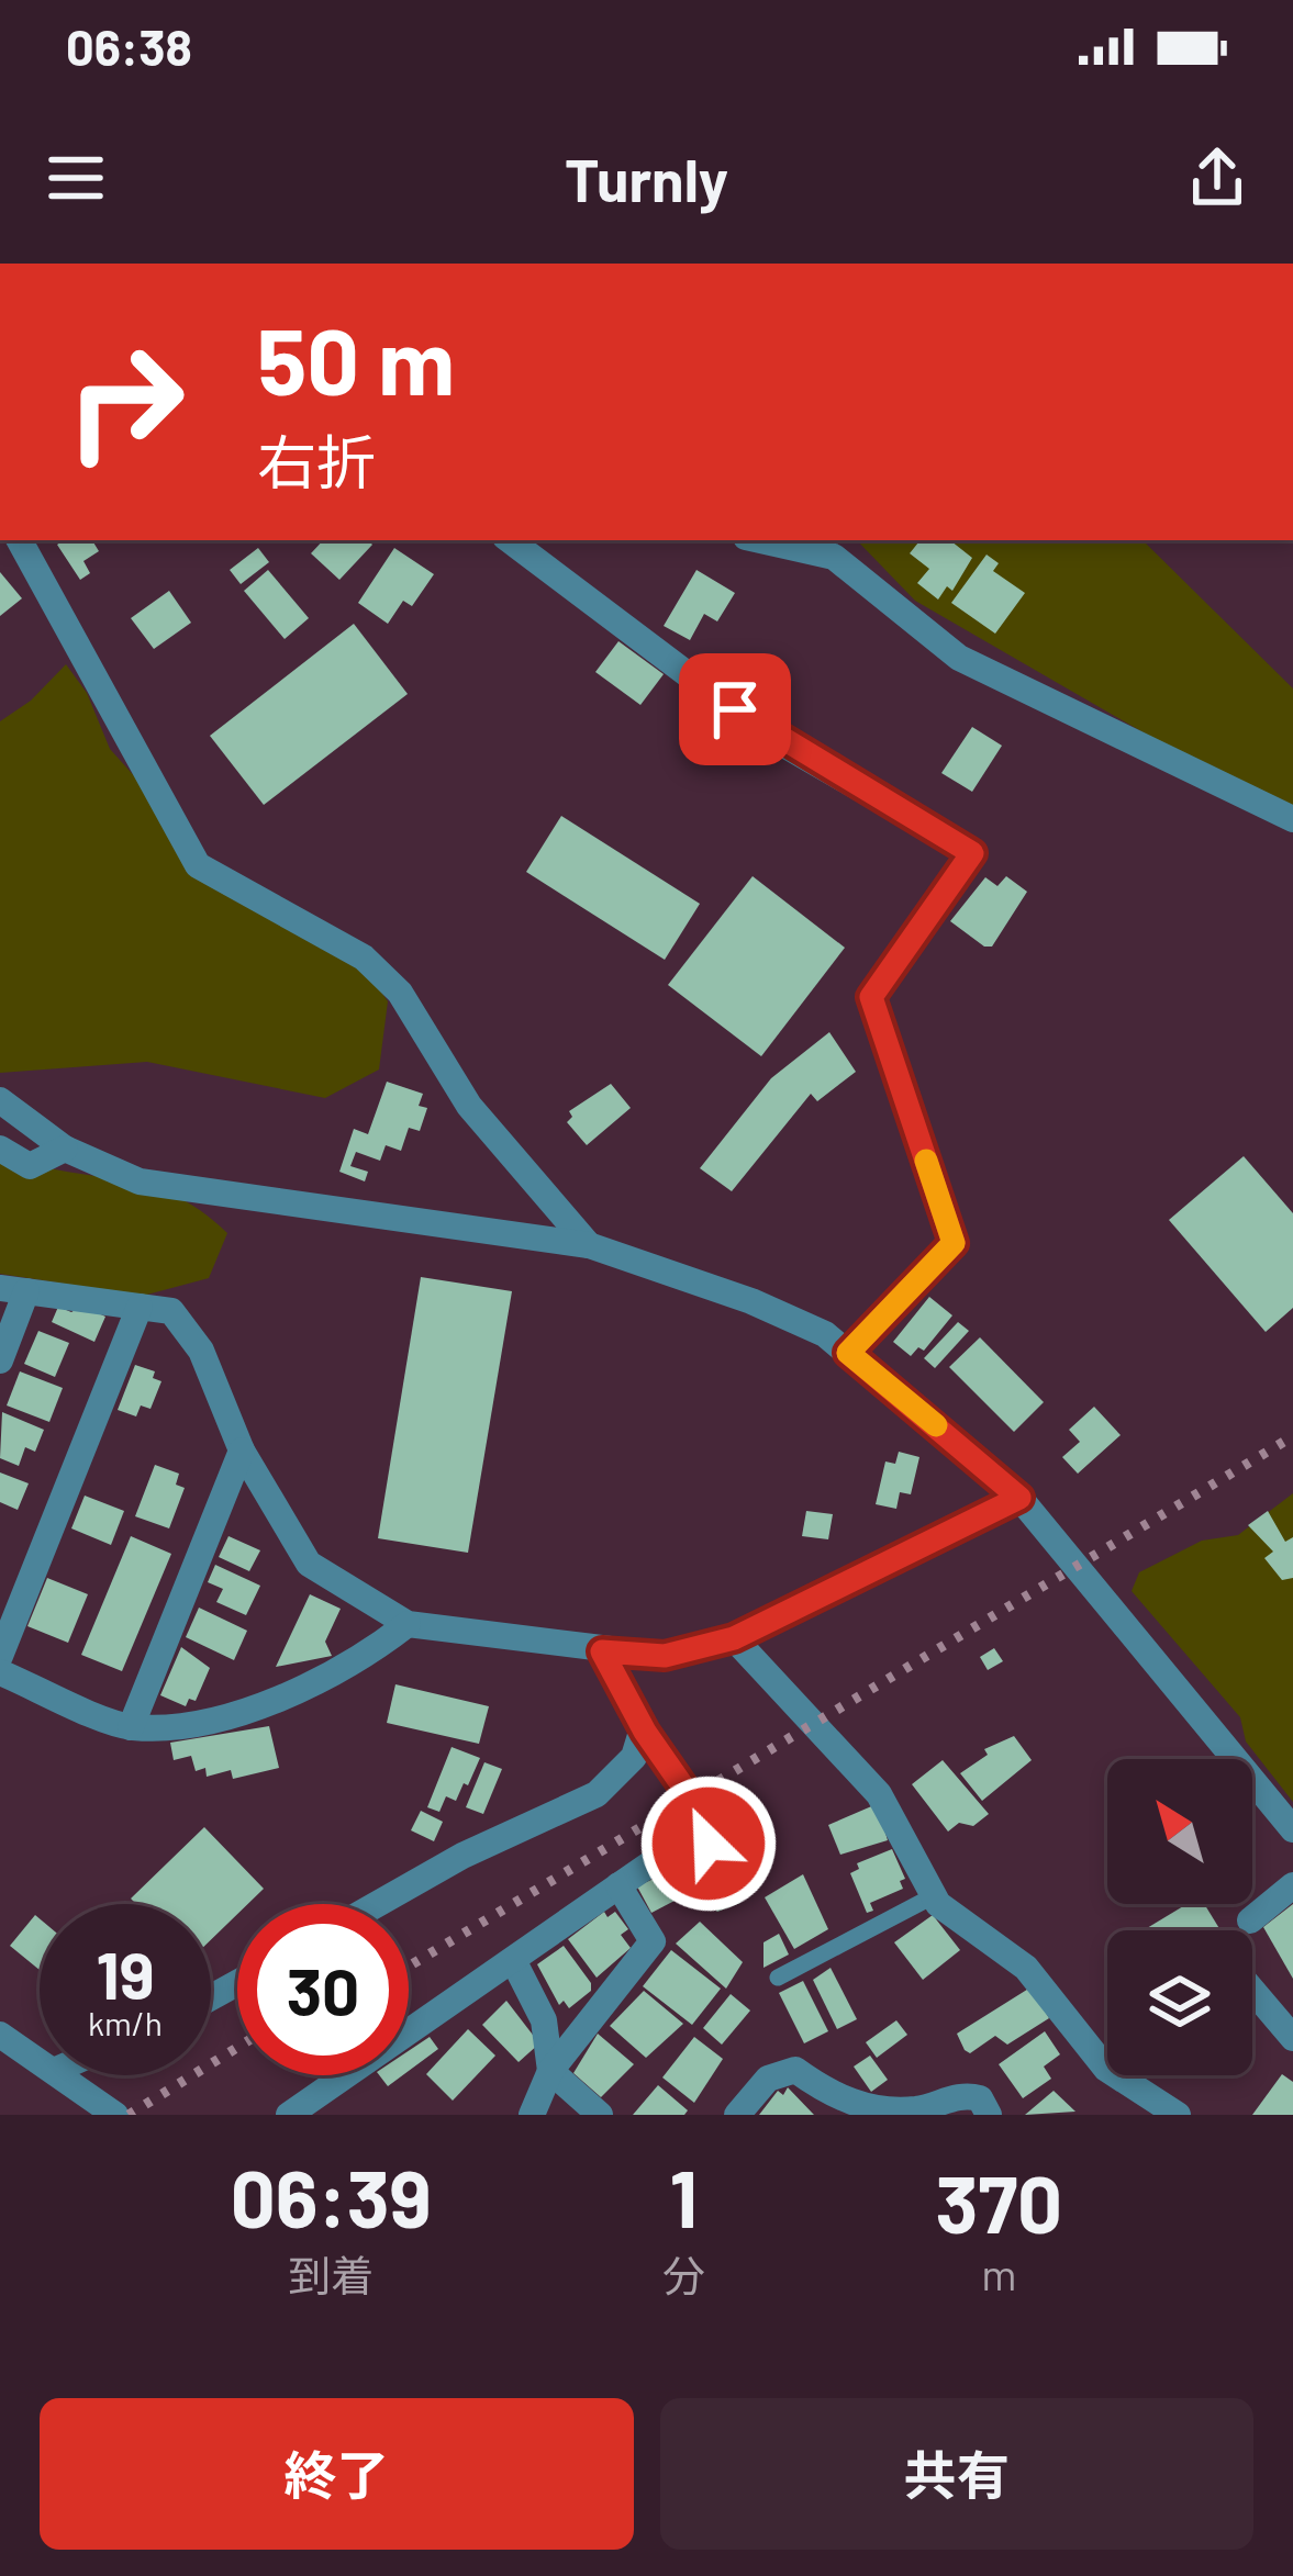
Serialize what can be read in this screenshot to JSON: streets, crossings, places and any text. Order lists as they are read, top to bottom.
{
  "north": "top left",
  "page": {
    "status": "06:38",
    "header": "Turnly",
    "turn": ["50 m", "右折"],
    "speed": "19 km/h",
    "limit": "30",
    "eta": [
      "06:39",
      "到着",
      "1",
      "分",
      "370",
      "m"
    ],
    "buttons": ["終了", "共有"]
  }
}
